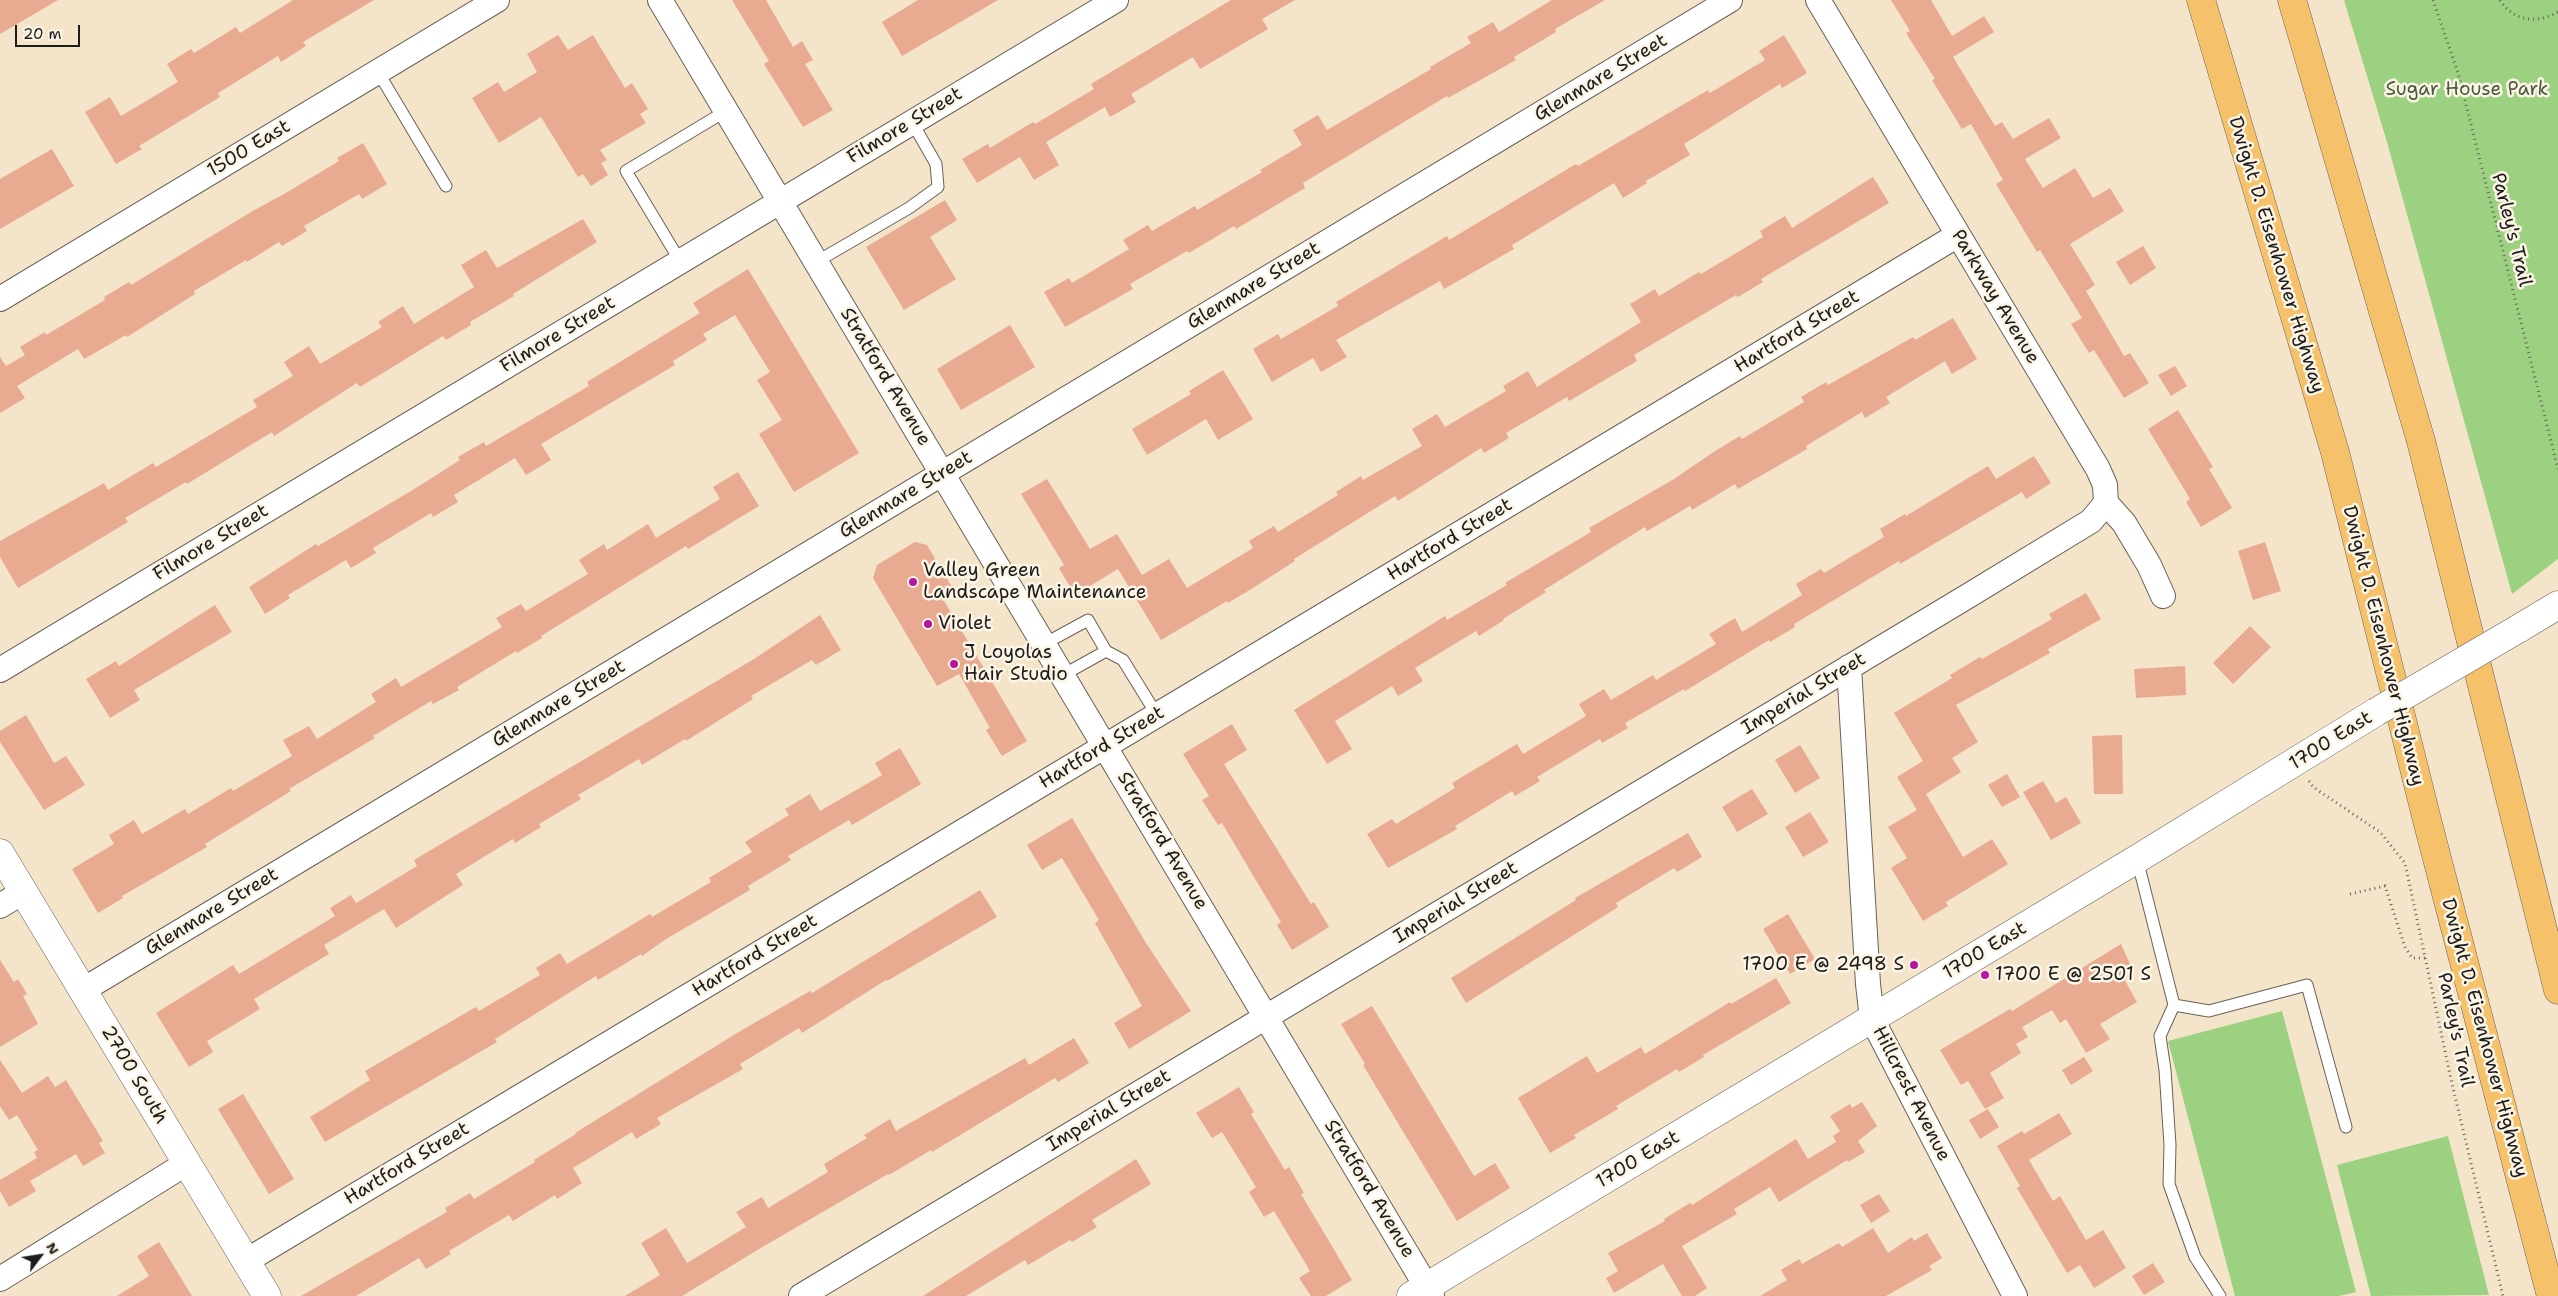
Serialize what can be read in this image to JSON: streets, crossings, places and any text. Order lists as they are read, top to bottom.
{
  "streets": {
    "highway": ["Dwight D. Eisenhower Highway"],
    "street": [
      "Glenmare Street",
      "Filmore Street",
      "1500 East",
      "Parkway Avenue",
      "Hartford Street",
      "Stratford Avenue",
      "Imperial Street",
      "1700 East",
      "2700 South",
      "Hillcrest Avenue"
    ],
    "path": ["Parley's Trail"]
  },
  "crossings": [
    ["Glenmare Street", "Stratford Avenue"],
    ["Glenmare Street", "2700 South"],
    ["Filmore Street", "Stratford Avenue"],
    ["Parkway Avenue", "Hartford Street"],
    ["Parkway Avenue", "Imperial Street"],
    ["Hartford Street", "Stratford Avenue"],
    ["Hartford Street", "2700 South"],
    ["Stratford Avenue", "Imperial Street"],
    ["Stratford Avenue", "1700 East"],
    ["Imperial Street", "Hillcrest Avenue"],
    ["1700 East", "Hillcrest Avenue"]
  ],
  "parks": ["Sugar House Park"],
  "places": [
    "Valley Green Landscape Maintenance",
    "Violet",
    "J Loyolas Hair Studio",
    "1700 E @ 2498 S",
    "1700 E @ 2501 S"
  ],
  "scale_bar": "20 m",
  "north": "top right"
}
